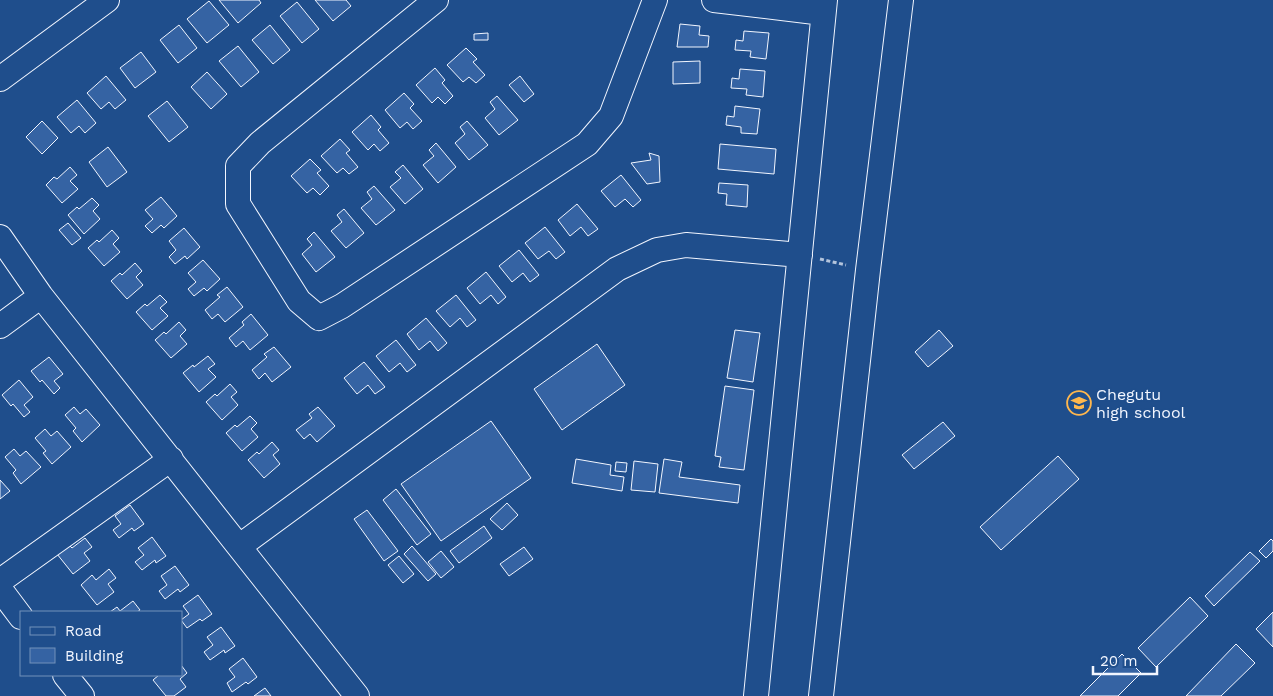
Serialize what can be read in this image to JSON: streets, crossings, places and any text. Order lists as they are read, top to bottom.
{
  "places": {
    "school or university": ["Chegutu high school"]
  },
  "legend": ["Road", "Building"],
  "scale_bar": "20 m"
}
